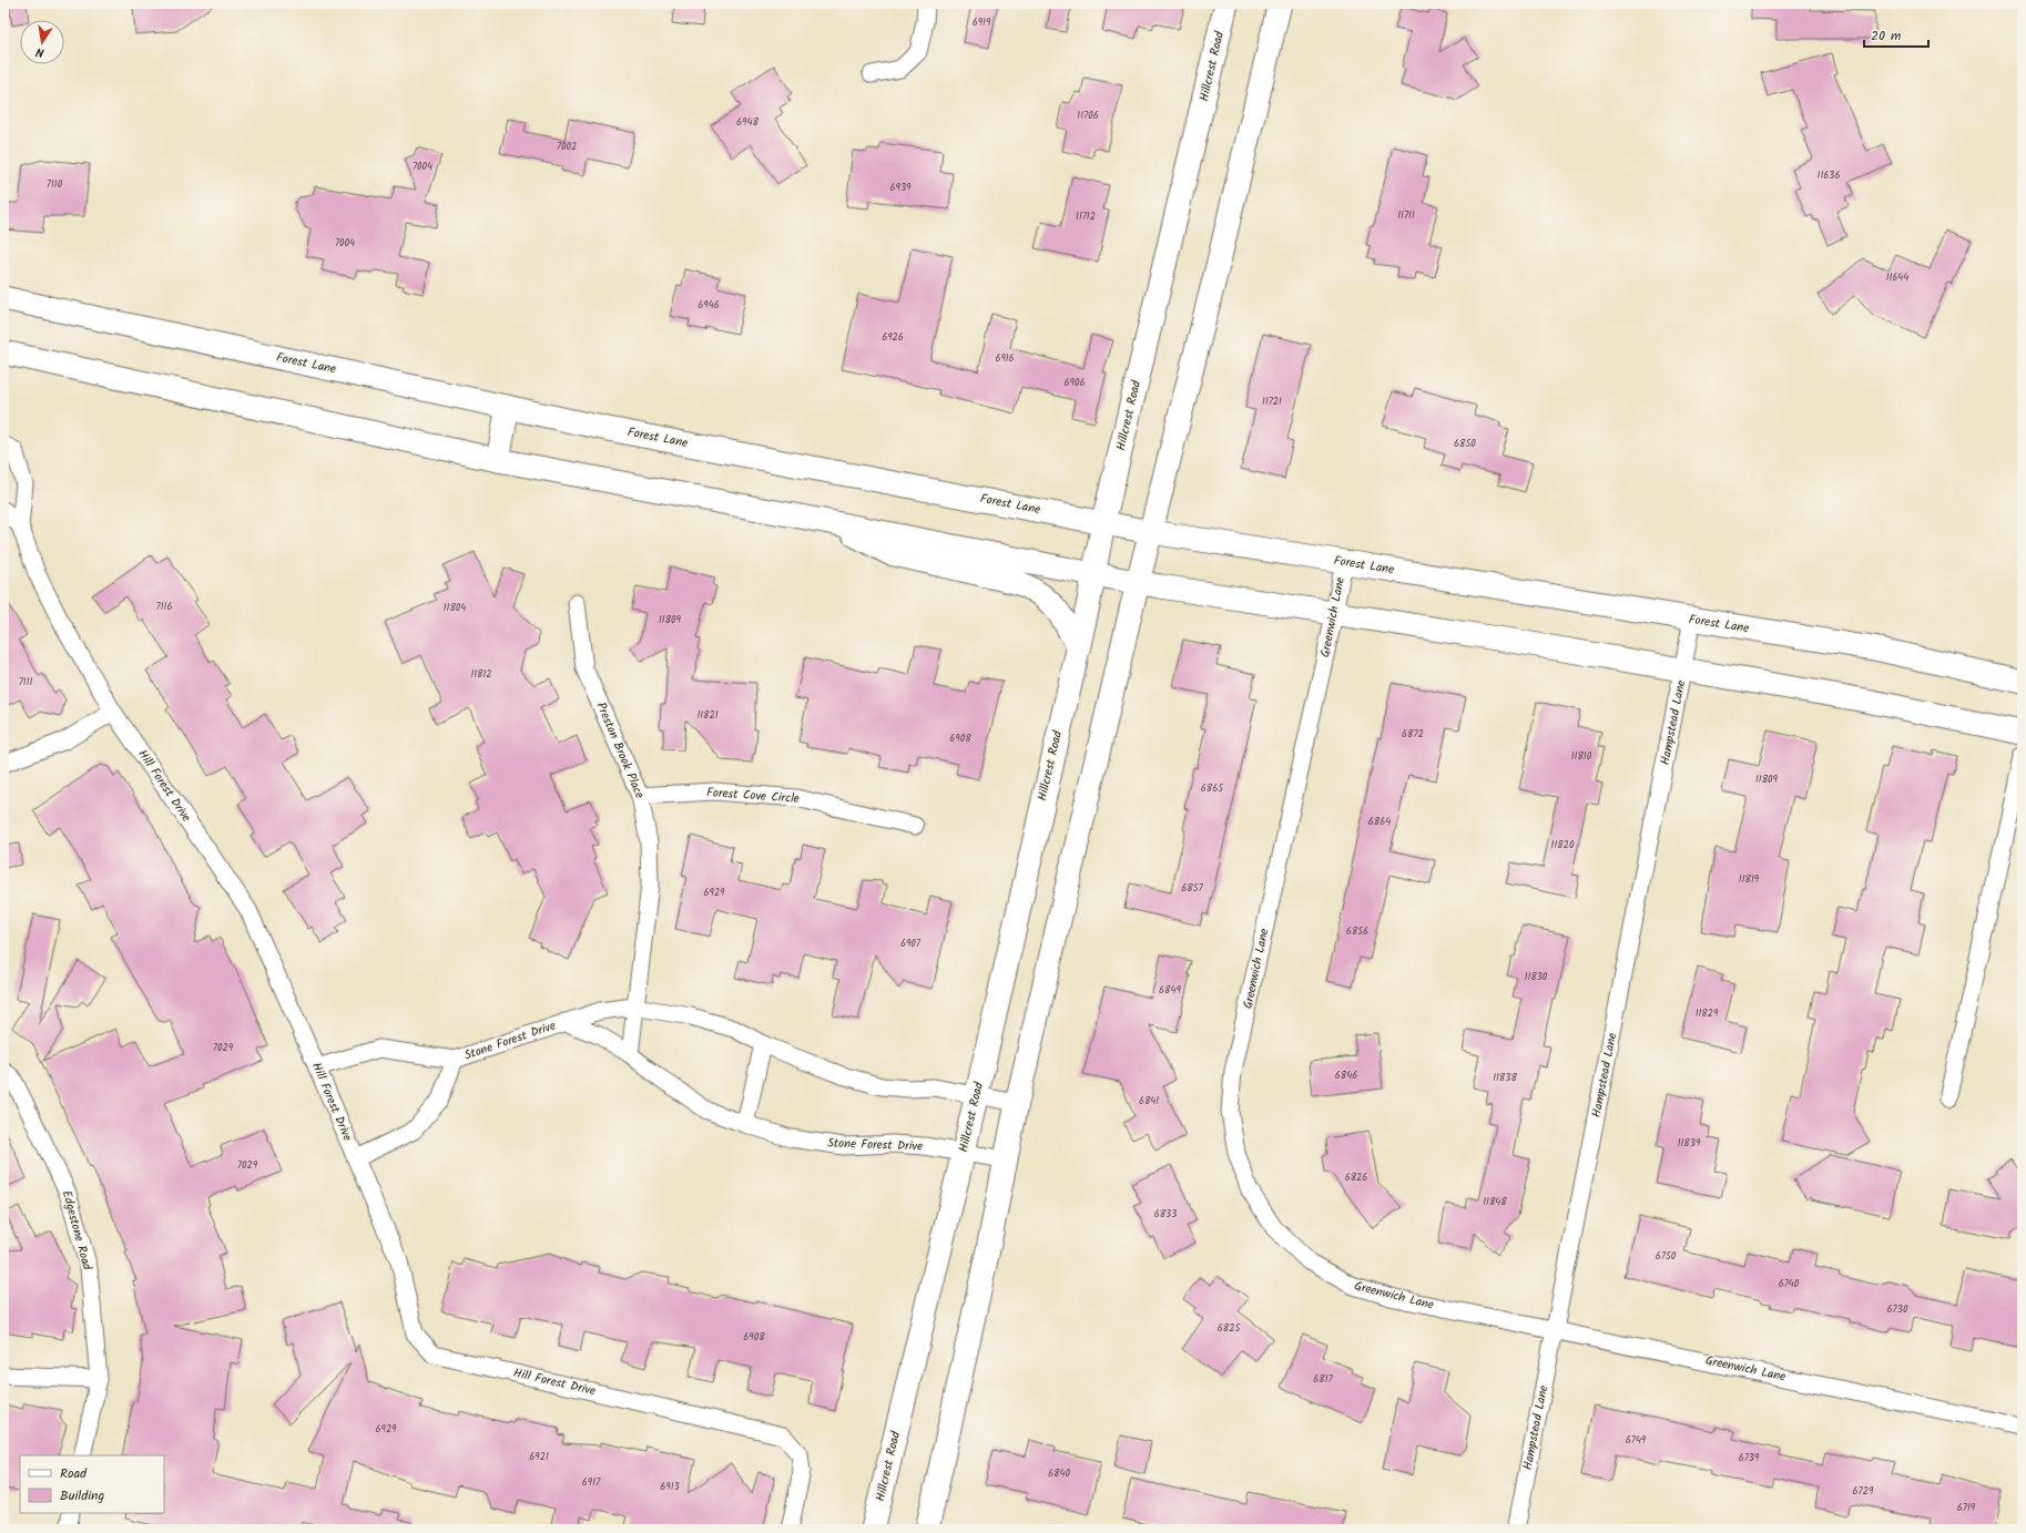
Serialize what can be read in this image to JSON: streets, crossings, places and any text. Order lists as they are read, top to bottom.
{
  "streets": {
    "main road": ["Hillcrest Road", "Forest Lane"],
    "street": [
      "Greenwich Lane",
      "Hampstead Lane",
      "Preston Brook Place",
      "Hill Forest Drive",
      "Forest Cove Circle",
      "Stone Forest Drive",
      "Edgestone Road"
    ]
  },
  "crossings": [
    ["Hillcrest Road", "Forest Lane"],
    ["Hillcrest Road", "Stone Forest Drive"],
    ["Forest Lane", "Greenwich Lane"],
    ["Forest Lane", "Hampstead Lane"],
    ["Greenwich Lane", "Hampstead Lane"],
    ["Preston Brook Place", "Forest Cove Circle"],
    ["Preston Brook Place", "Stone Forest Drive"],
    ["Hill Forest Drive", "Stone Forest Drive"]
  ],
  "house_numbers": [
    "6919",
    "11706",
    "6948",
    "7002",
    "7004",
    "11636",
    "7110",
    "6939",
    "11711",
    "11712",
    "7004",
    "11644",
    "6946",
    "6926",
    "6916",
    "6906",
    "11721",
    "6850",
    "7116",
    "11804",
    "11809",
    "11812",
    "7111",
    "11821",
    "6872",
    "6908",
    "11810",
    "11809",
    "6865",
    "6864",
    "11820",
    "11819",
    "6857",
    "6929",
    "6856",
    "6907",
    "11830",
    "6849",
    "11829",
    "7029",
    "6846",
    "11838",
    "6841",
    "11839",
    "7029",
    "6826",
    "11848",
    "6833",
    "6750",
    "6740",
    "6730",
    "6825",
    "6908",
    "6817",
    "6929",
    "6749",
    "6921",
    "6739",
    "6840",
    "6917",
    "6913",
    "6729",
    "6719"
  ],
  "legend": ["Road", "Building"],
  "scale_bar": "20 m",
  "north": "bottom"
}
